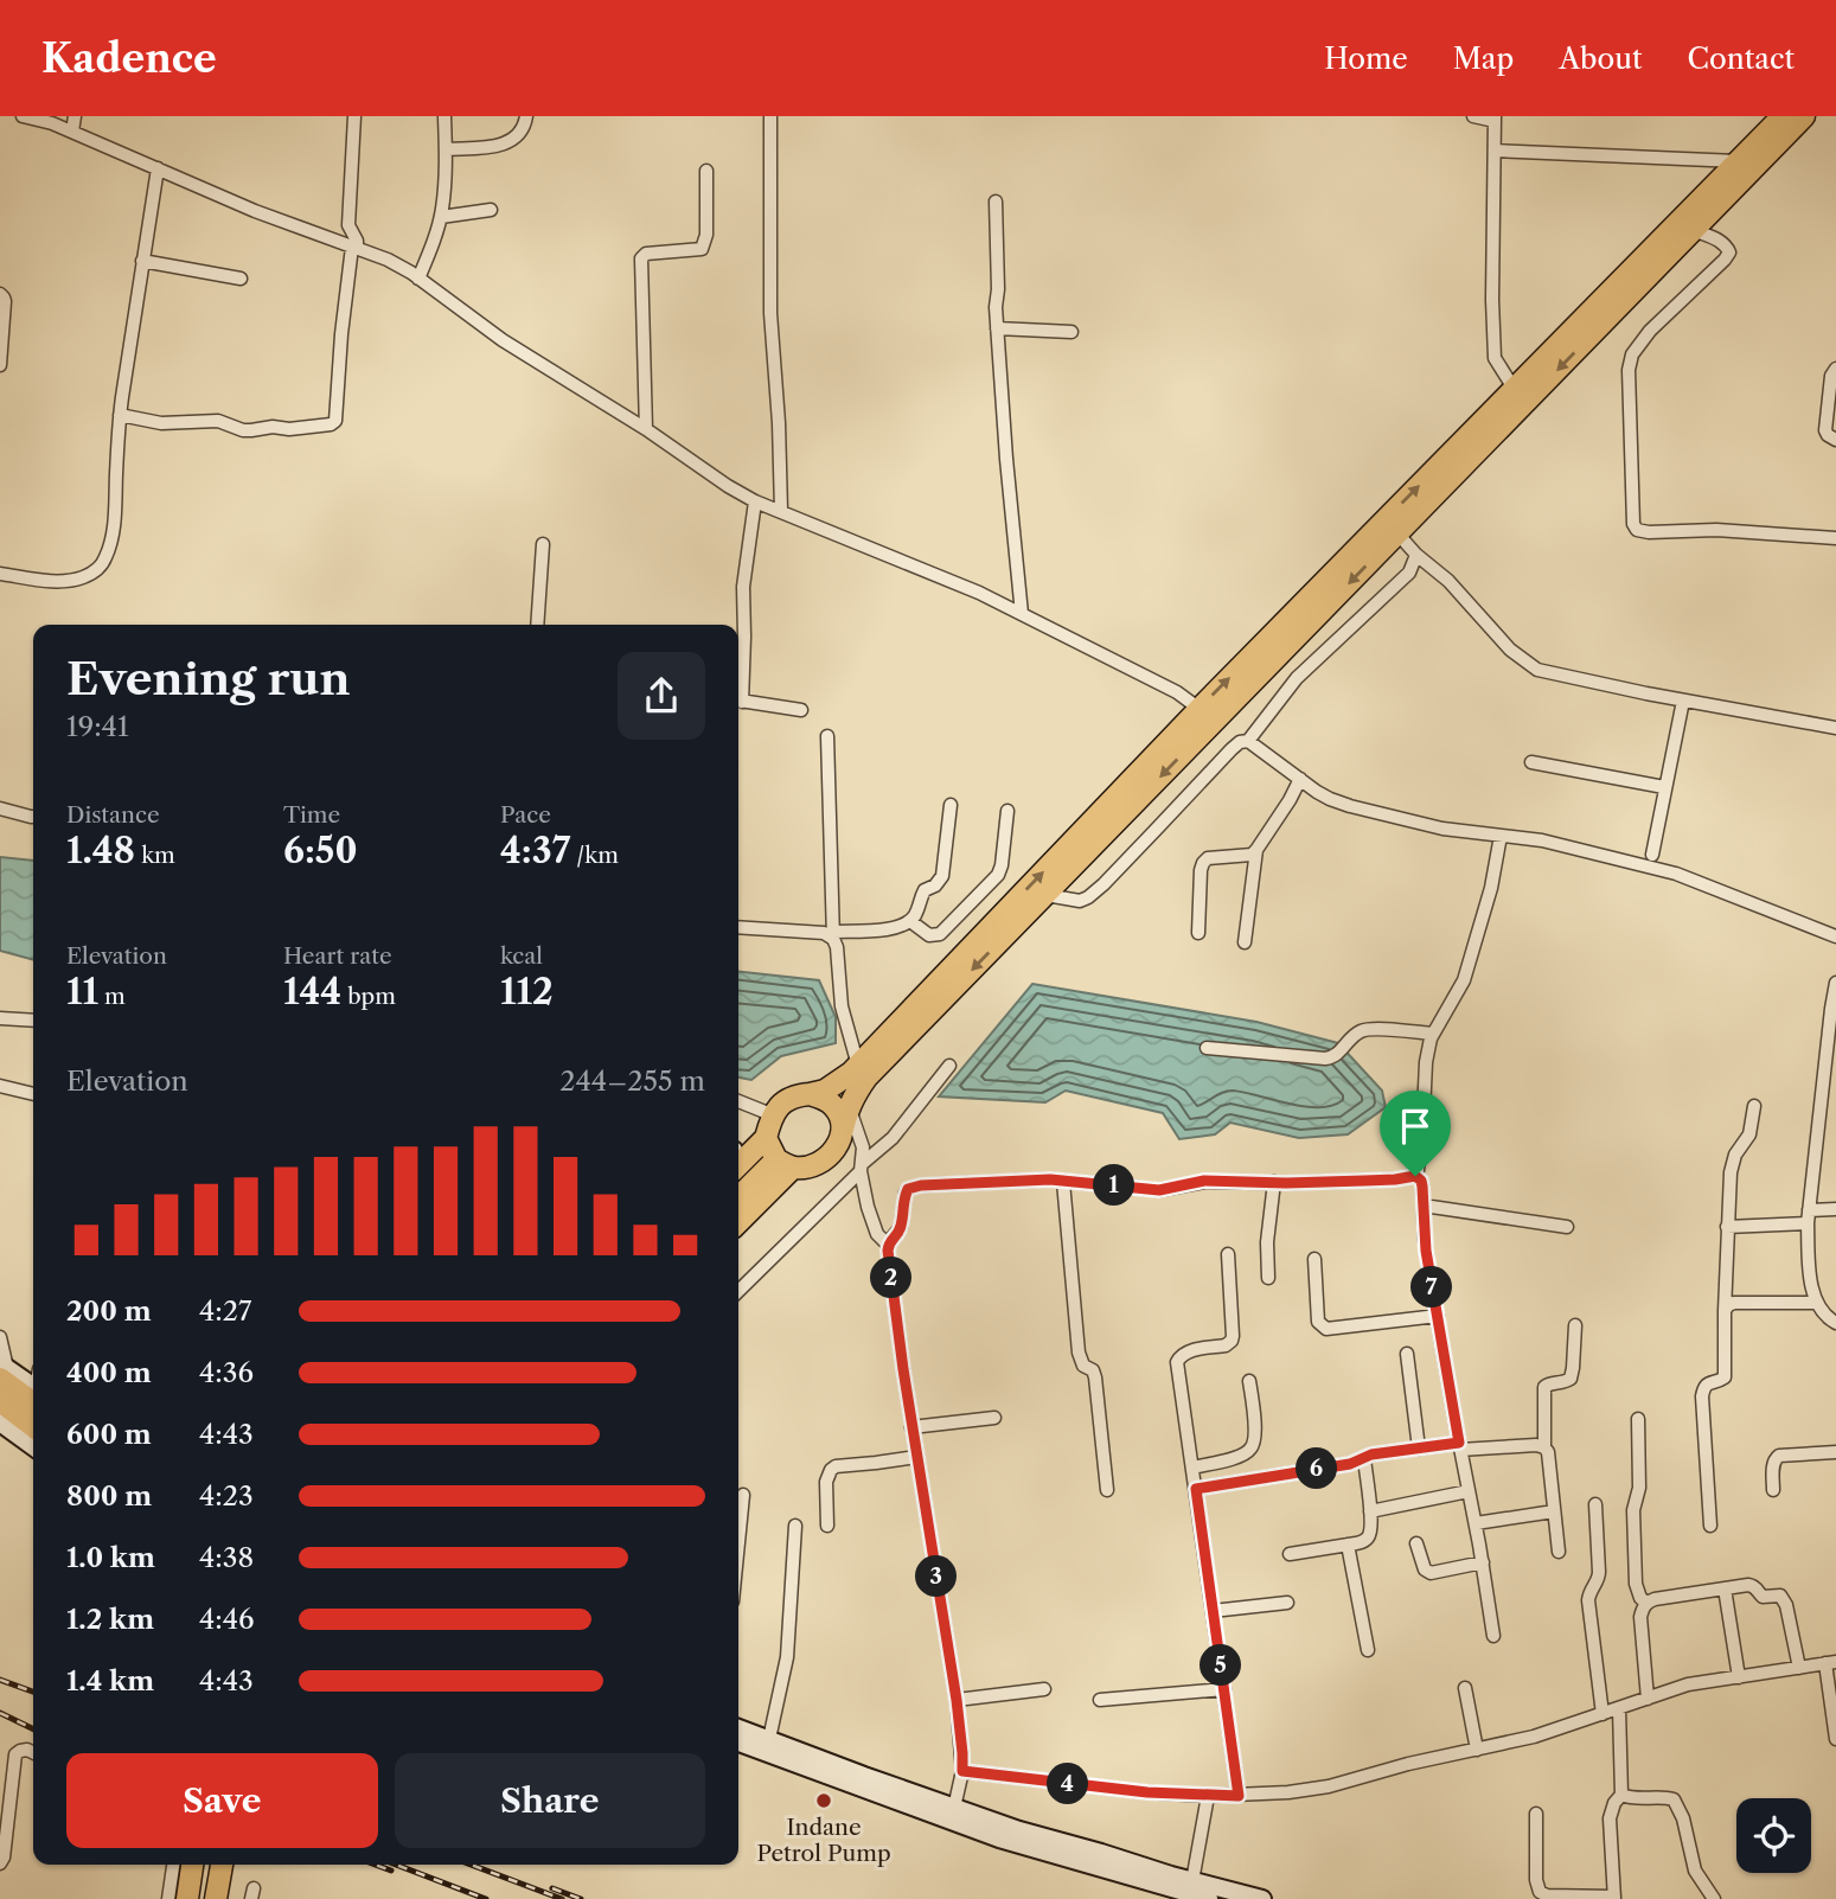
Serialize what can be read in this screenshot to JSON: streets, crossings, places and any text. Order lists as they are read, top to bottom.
{
  "places": ["Indane Petrol Pump"],
  "page": {
    "header": "Kadence",
    "nav": [
      "Home",
      "Map",
      "About",
      "Contact"
    ],
    "heading": ["Evening run", "19:41"],
    "stats": [
      ["Distance", "1.48 km"],
      ["Time", "6:50"],
      ["Pace", "4:37 /km"],
      ["Elevation", "11 m"],
      ["Heart rate", "144 bpm"],
      ["kcal", "112"]
    ],
    "chart": ["Elevation", "244–255 m"],
    "pins": [
      "1",
      "2",
      "7",
      "6",
      "3",
      "5",
      "4"
    ],
    "list": [
      {
        "name": "200 m",
        "note": "4:27"
      },
      {
        "name": "400 m",
        "note": "4:36"
      },
      {
        "name": "600 m",
        "note": "4:43"
      },
      {
        "name": "800 m",
        "note": "4:23"
      },
      {
        "name": "1.0 km",
        "note": "4:38"
      },
      {
        "name": "1.2 km",
        "note": "4:46"
      },
      {
        "name": "1.4 km",
        "note": "4:43"
      }
    ],
    "buttons": ["Save", "Share"]
  }
}
